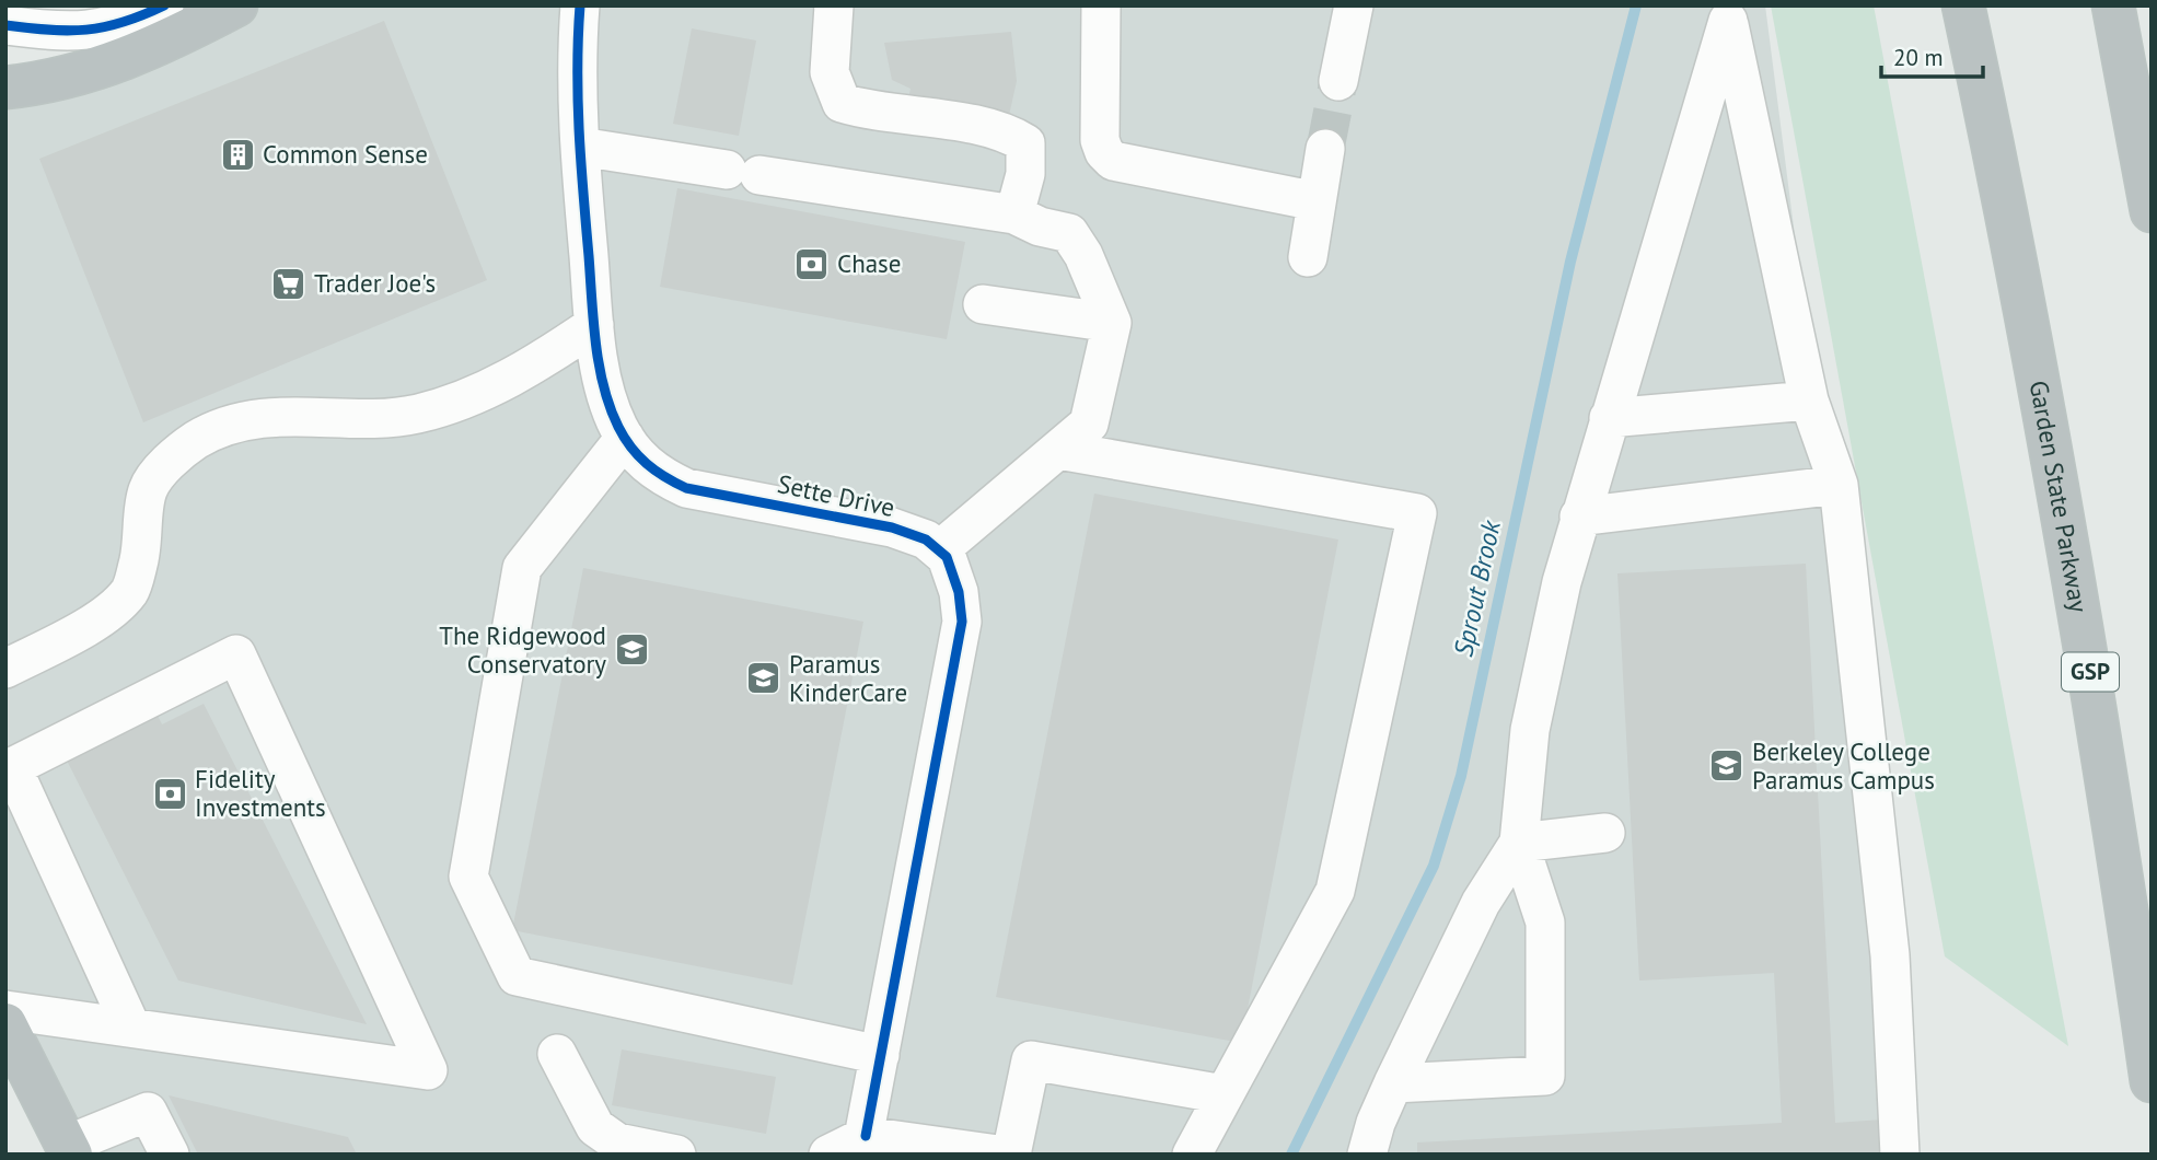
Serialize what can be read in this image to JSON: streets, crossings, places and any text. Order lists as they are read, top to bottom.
{
  "streets": {
    "highway": ["Garden State Parkway", "GSP"],
    "street": ["Sette Drive"]
  },
  "water": ["Sprout Brook"],
  "places": {
    "building": ["Common Sense"],
    "bank": ["Chase", "Fidelity Investments"],
    "supermarket": ["Trader Joe's"],
    "school or university": ["The Ridgewood Conservatory", "Paramus KinderCare", "Berkeley College Paramus Campus"]
  },
  "scale_bar": "20 m"
}
